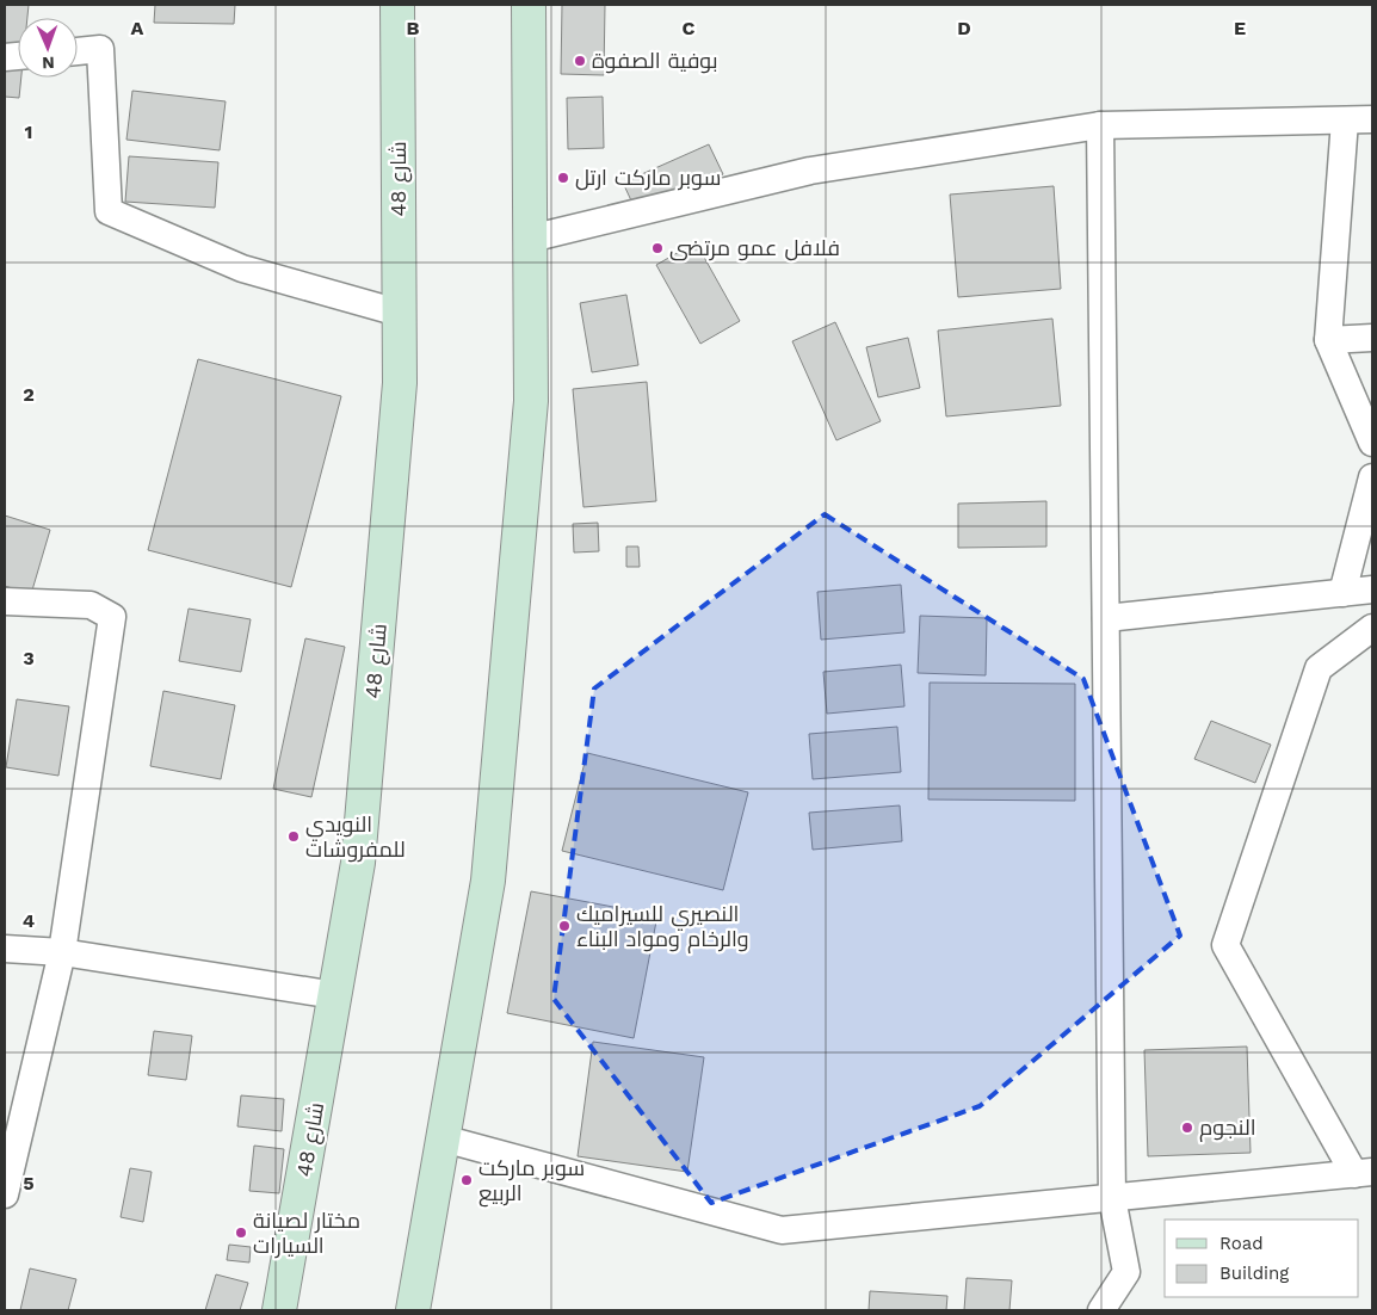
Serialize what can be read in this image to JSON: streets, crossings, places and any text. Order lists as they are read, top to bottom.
{
  "streets": {
    "main road": ["شارع 48"]
  },
  "places": [
    "بوفية الصفوة",
    "سوبر ماركت ارتل",
    "فلافل عمو مرتضى",
    "النويدي للمفروشات",
    "النصيري للسيراميك والرخام ومواد البناء",
    "النجوم",
    "سوبر ماركت الربيع",
    "مختار لصيانة السيارات"
  ],
  "legend": ["Road", "Building"],
  "north": "bottom",
  "grid": {
    "columns": [
      "A",
      "B",
      "C",
      "D",
      "E"
    ],
    "rows": [
      "1",
      "2",
      "3",
      "4",
      "5"
    ]
  }
}
